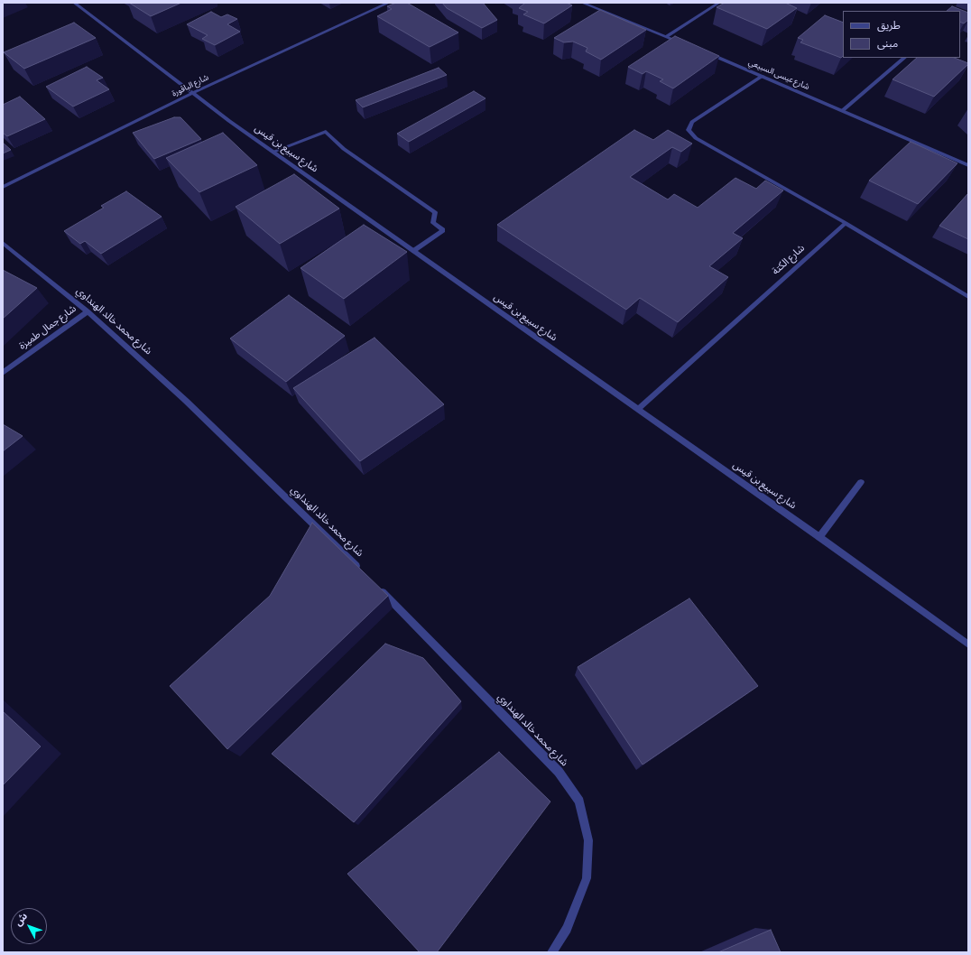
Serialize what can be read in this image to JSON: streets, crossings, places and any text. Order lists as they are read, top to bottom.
{
  "streets": {
    "street": [
      "شارع عيسى السبيعي",
      "شارع الباقورة",
      "شارع سبيع بن قيس",
      "شارع الكتة",
      "شارع محمد خالد الهنداوي",
      "شارع جمال طميزة"
    ]
  },
  "crossings": [
    ["شارع الباقورة", "شارع سبيع بن قيس"],
    ["شارع سبيع بن قيس", "شارع الكتة"],
    ["شارع محمد خالد الهنداوي", "شارع جمال طميزة"]
  ],
  "legend": ["طريق", "مبنى"],
  "north": "top left"
}
